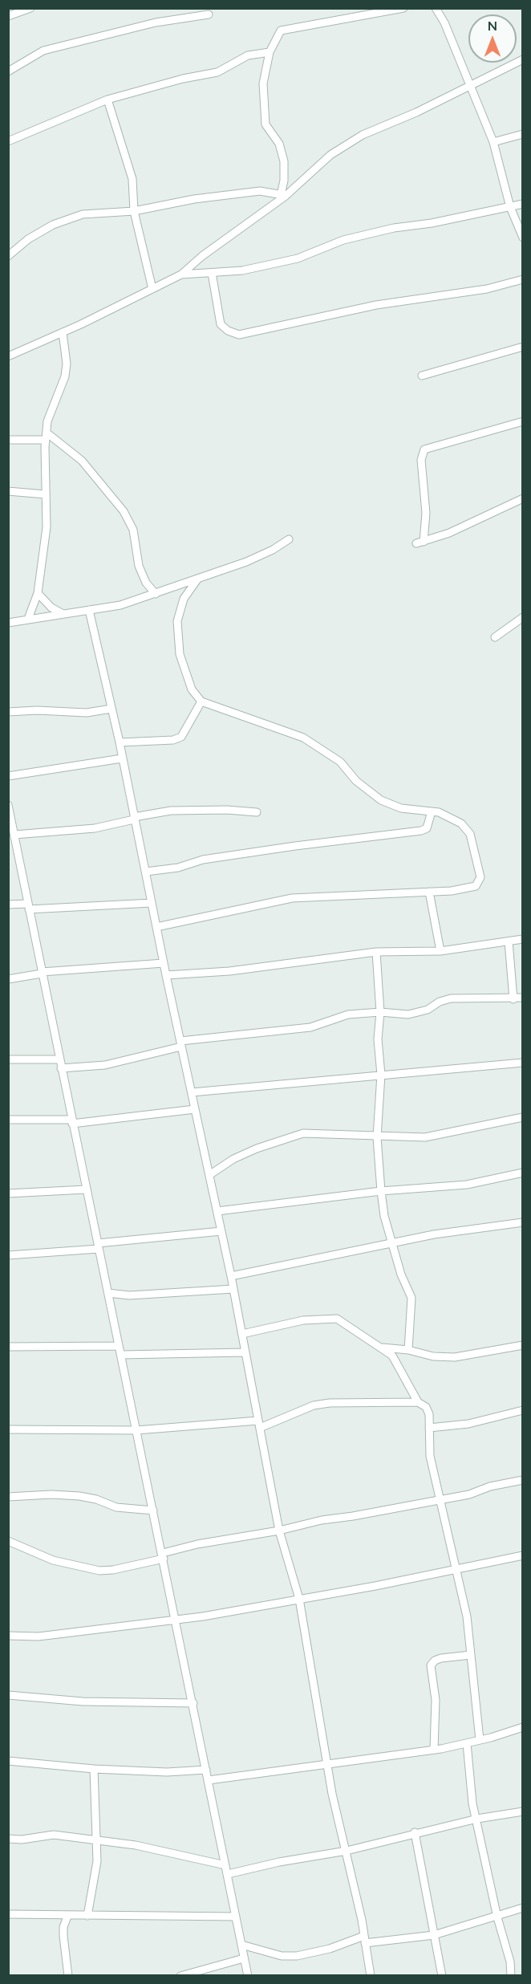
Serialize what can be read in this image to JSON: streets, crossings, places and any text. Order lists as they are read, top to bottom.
{
  "north": "top"
}
